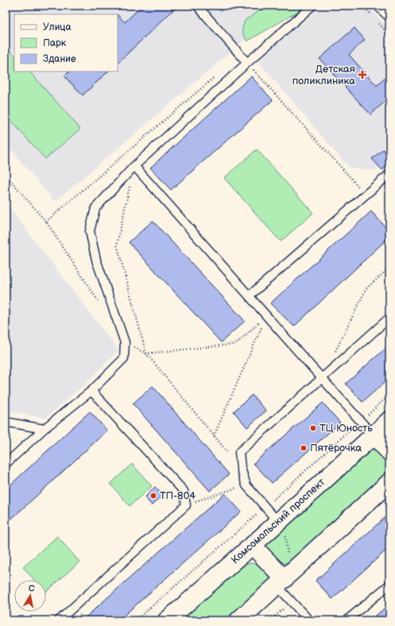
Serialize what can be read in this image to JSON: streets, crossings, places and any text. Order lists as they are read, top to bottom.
{
  "streets": {
    "main road": ["Комсомольский проспект"]
  },
  "places": {
    "health": ["Детская поликлиника"],
    "other": ["ТЦ Юность", "Пятёрочка", "ТП-804"]
  },
  "legend": ["Улица", "Парк", "Здание"],
  "north": "top"
}
